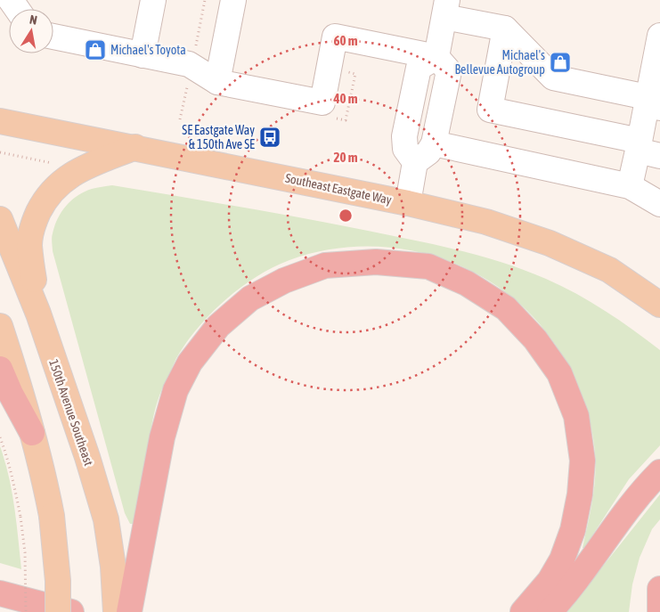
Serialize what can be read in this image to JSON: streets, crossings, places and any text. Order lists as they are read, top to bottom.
{
  "streets": {
    "main road": ["Southeast Eastgate Way", "150th Avenue Southeast"]
  },
  "places": {
    "shop": ["Michael's Toyota", "Michael's Bellevue Autogroup"],
    "bus stop": ["SE Eastgate Way & 150th Ave SE"]
  },
  "north": "top",
  "rings": ["60 m", "40 m", "20 m"]
}
